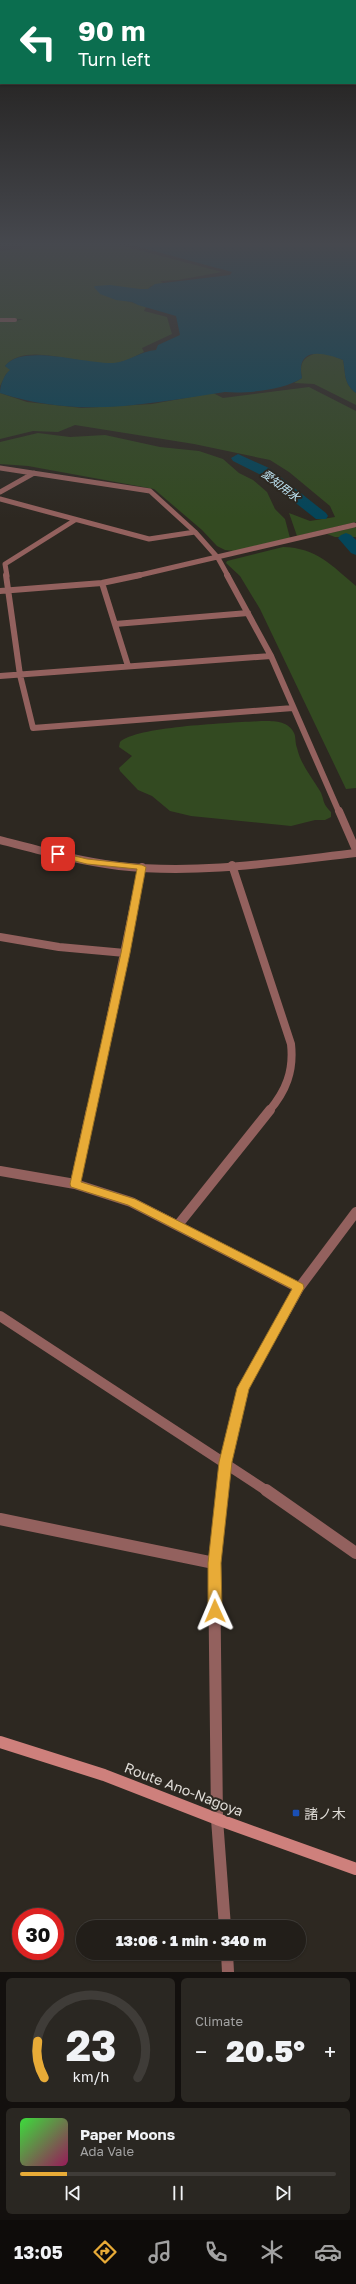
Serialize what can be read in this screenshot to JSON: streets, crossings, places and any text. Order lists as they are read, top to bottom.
{
  "streets": {
    "main road": ["Route Ano-Nagoya"]
  },
  "water": ["愛知用水"],
  "places": {
    "transit": ["諸ノ木"]
  },
  "page": {
    "turn": ["90 m", "Turn left"],
    "limit": "30",
    "trip": "13:06 · 1 min · 340 m",
    "tile": "Climate",
    "heat": ["−", "20.5°", "+"],
    "song": ["Paper Moons", "Ada Vale"],
    "tabs": "13:05",
    "gauge": ["23", "km/h"]
  }
}
